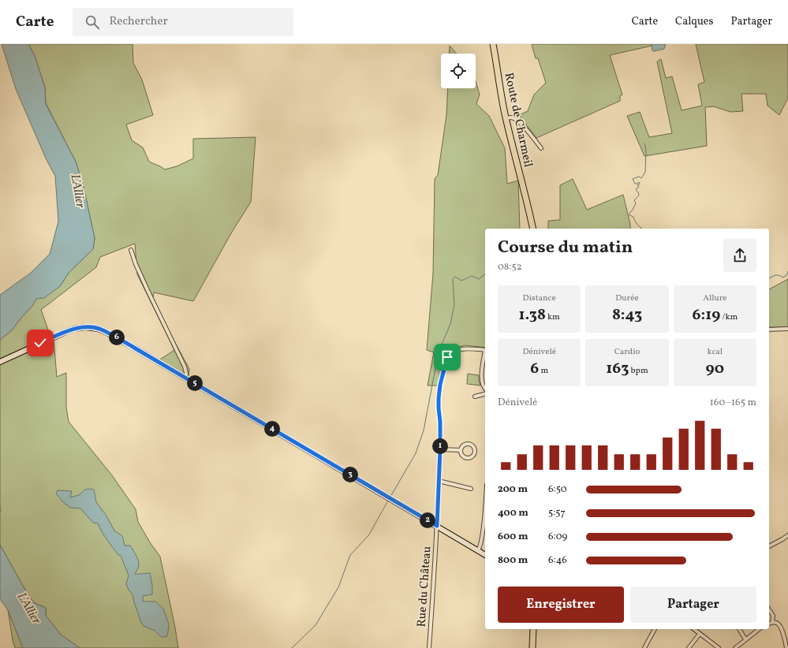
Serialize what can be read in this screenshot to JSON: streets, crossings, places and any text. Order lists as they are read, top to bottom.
{
  "streets": {
    "main road": ["Route de Charmeil"],
    "street": ["Rue du Château"]
  },
  "water": ["L'Allier"],
  "page": {
    "header": "Carte",
    "search": "Rechercher",
    "nav": ["Carte", "Calques", "Partager"],
    "heading": ["Course du matin", "08:52"],
    "stats": [
      ["Distance", "1.38 km"],
      ["Durée", "8:43"],
      ["Allure", "6:19 /km"],
      ["Dénivelé", "6 m"],
      ["Cardio", "163 bpm"],
      ["kcal", "90"]
    ],
    "pins": [
      "6",
      "5",
      "4",
      "1",
      "3",
      "2"
    ],
    "chart": ["Dénivelé", "160–165 m"],
    "list": [
      {
        "name": "200 m",
        "note": "6:50"
      },
      {
        "name": "400 m",
        "note": "5:57"
      },
      {
        "name": "600 m",
        "note": "6:09"
      },
      {
        "name": "800 m",
        "note": "6:46"
      }
    ],
    "buttons": ["Enregistrer", "Partager"]
  }
}
